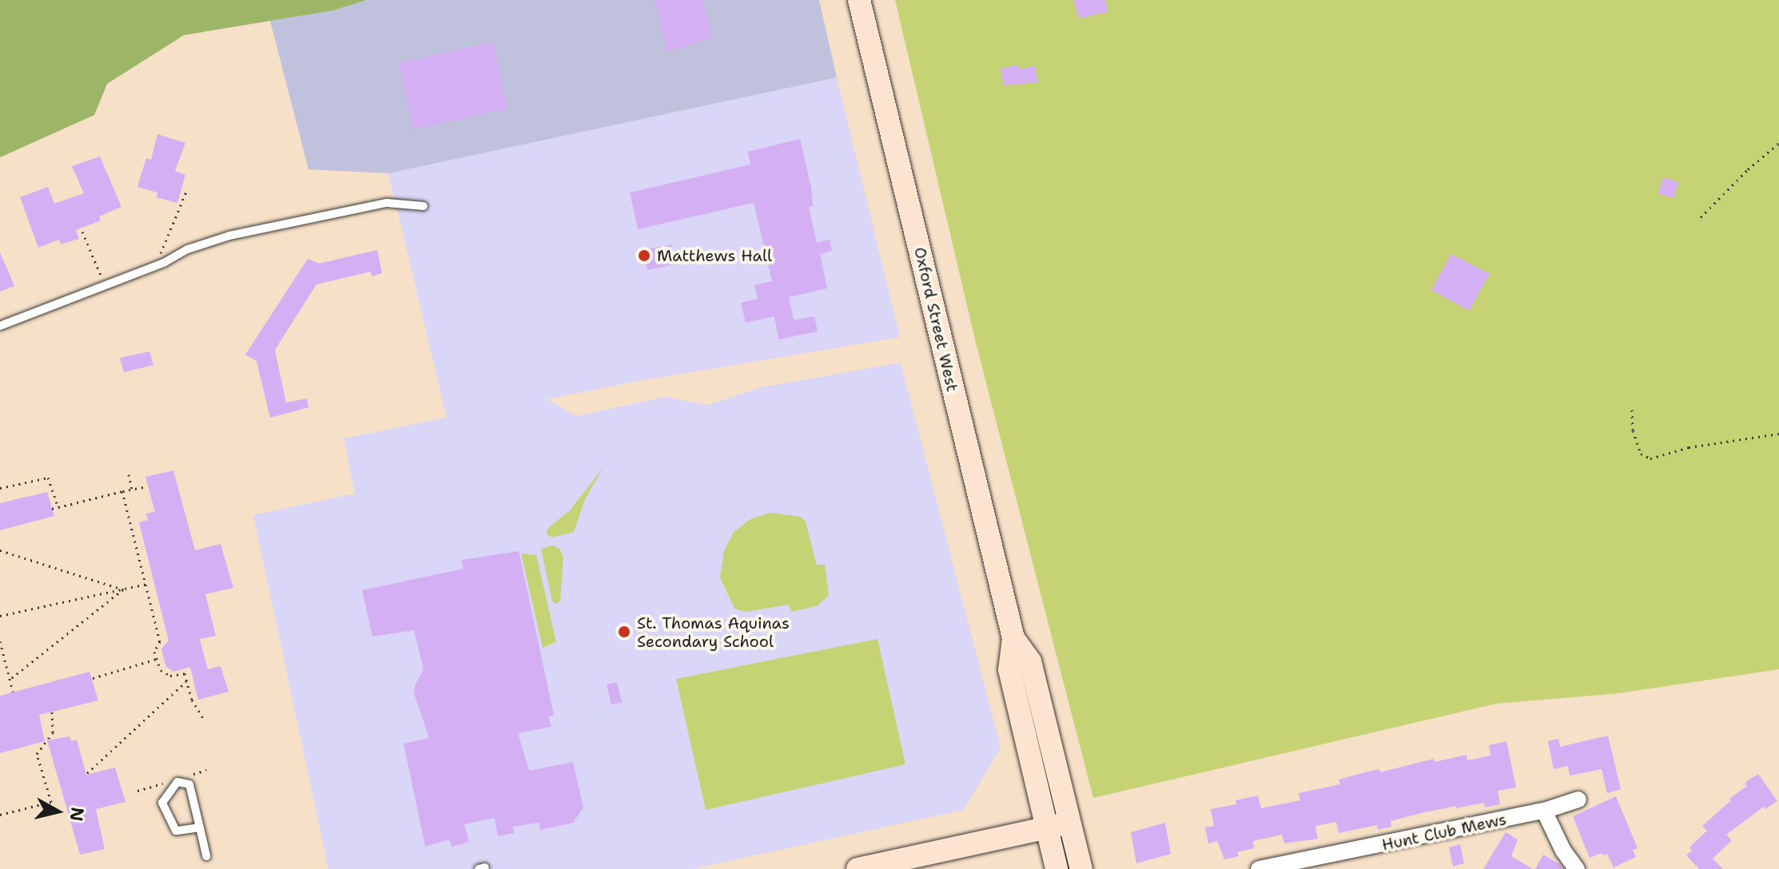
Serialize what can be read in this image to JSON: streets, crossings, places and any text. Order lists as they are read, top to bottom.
{
  "streets": {
    "main road": ["Oxford Street West"],
    "street": ["Hunt Club Mews"]
  },
  "places": ["Matthews Hall", "St. Thomas Aquinas Secondary School"],
  "north": "right"
}
